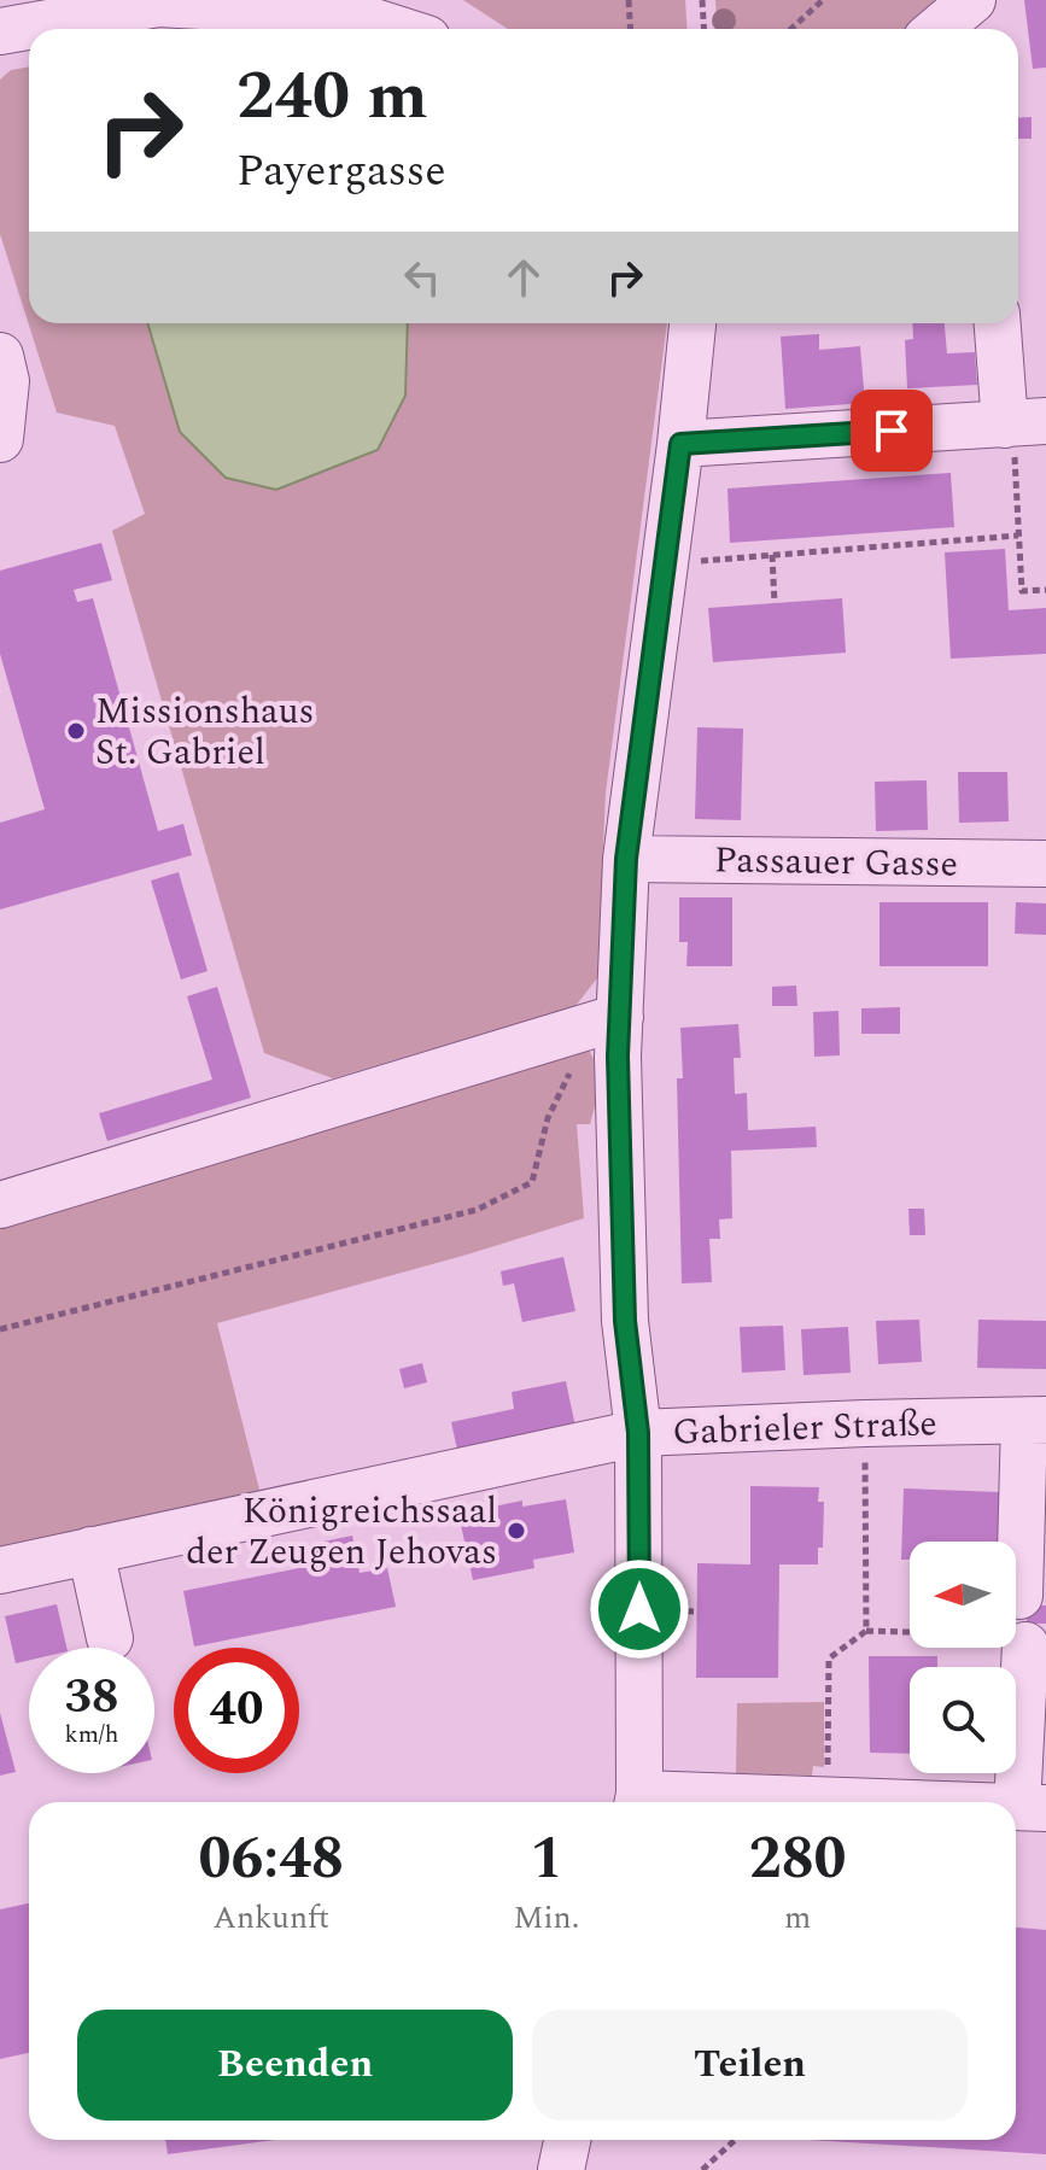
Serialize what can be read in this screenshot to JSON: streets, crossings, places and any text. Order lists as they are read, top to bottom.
{
  "streets": {
    "street": ["Passauer Gasse", "Gabrieler Straße"]
  },
  "places": ["Missionshaus St. Gabriel", "Königreichssaal der Zeugen Jehovas"],
  "north": "left",
  "page": {
    "turn": ["240 m", "Payergasse"],
    "speed": "38 km/h",
    "limit": "40",
    "eta": [
      "06:48",
      "Ankunft",
      "1",
      "Min.",
      "280",
      "m"
    ],
    "buttons": ["Beenden", "Teilen"]
  }
}
